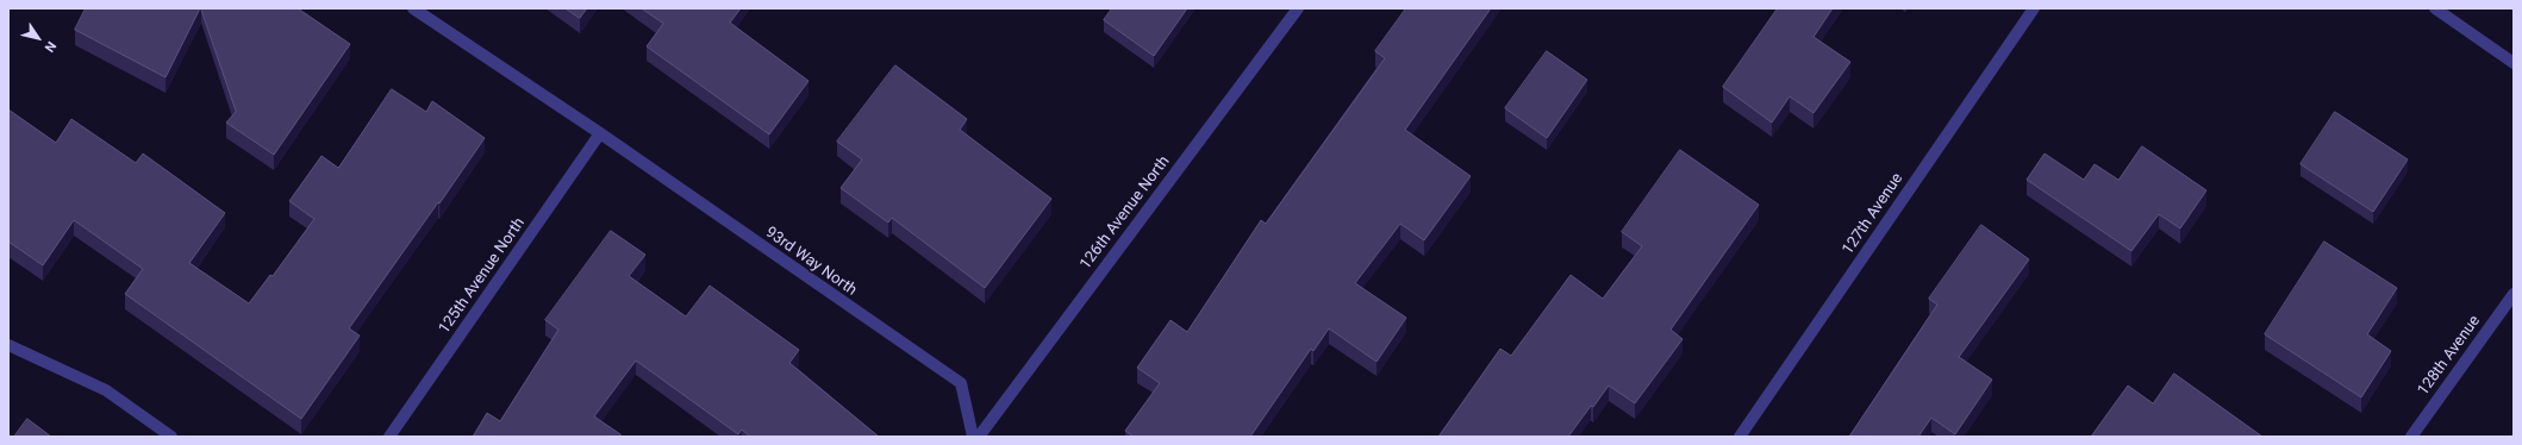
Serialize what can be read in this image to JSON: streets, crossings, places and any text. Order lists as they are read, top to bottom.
{
  "streets": {
    "street": [
      "126th Avenue North",
      "127th Avenue",
      "93rd Way North",
      "125th Avenue North",
      "128th Avenue"
    ]
  },
  "crossings": [
    ["93rd Way North", "125th Avenue North"]
  ],
  "north": "bottom right"
}
